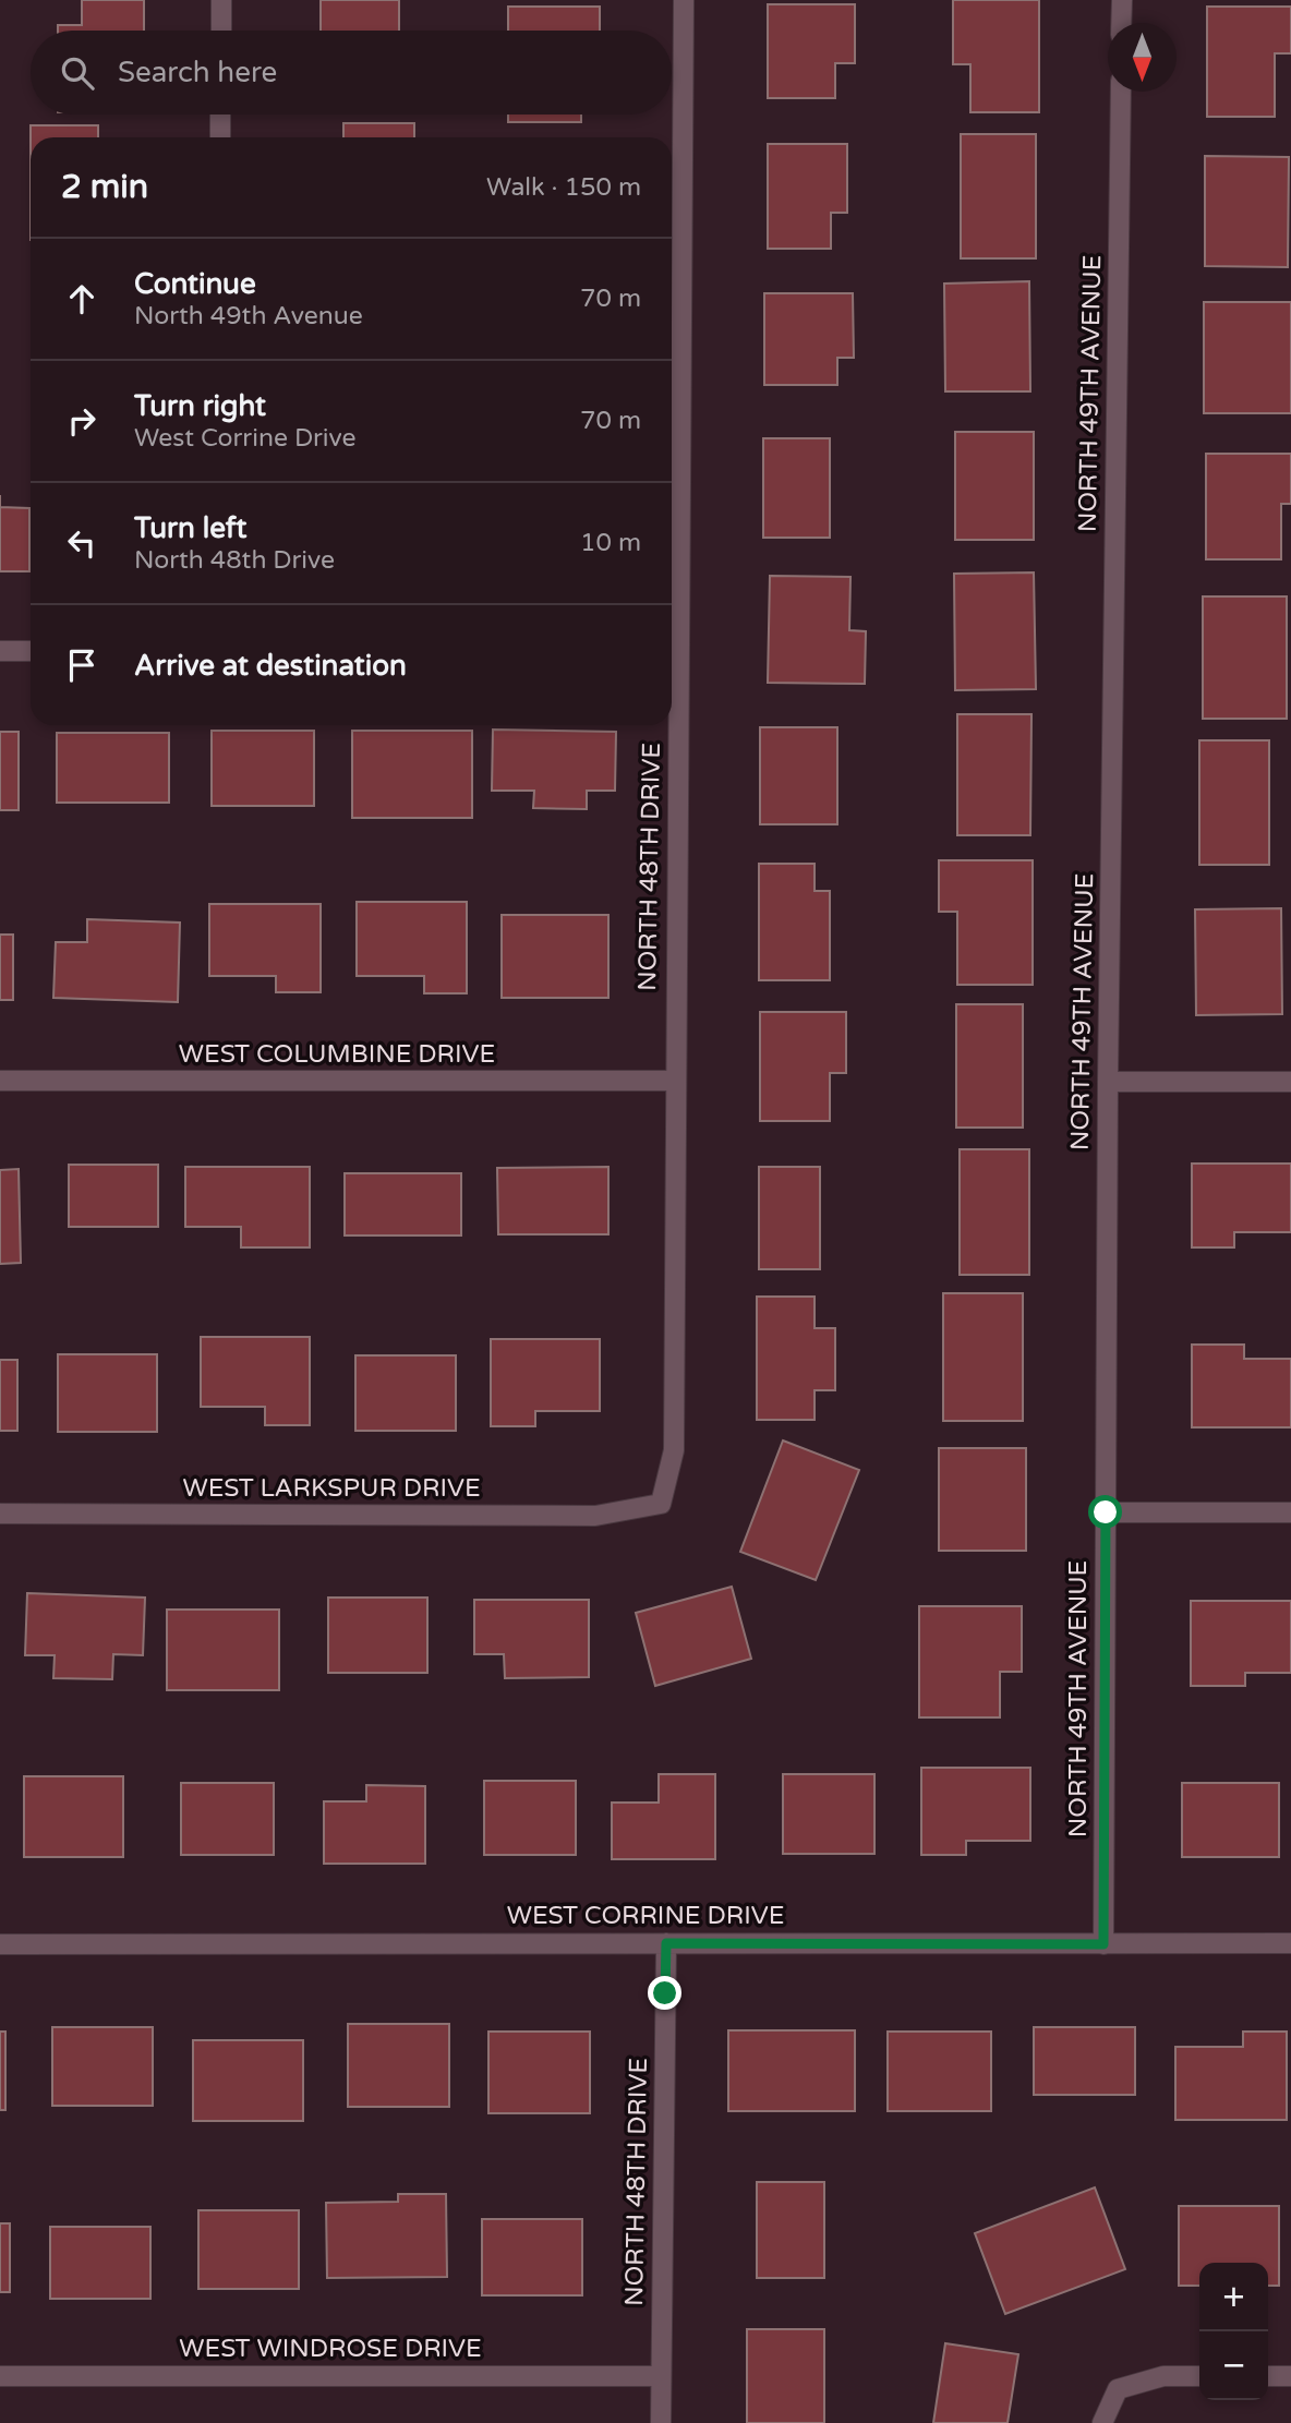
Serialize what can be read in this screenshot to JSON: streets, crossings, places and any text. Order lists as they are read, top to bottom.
{
  "streets": {
    "street": [
      "NORTH 49TH AVENUE",
      "NORTH 48TH DRIVE",
      "WEST COLUMBINE DRIVE",
      "WEST LARKSPUR DRIVE",
      "WEST CORRINE DRIVE",
      "WEST WINDROSE DRIVE"
    ]
  },
  "crossings": [
    ["NORTH 49TH AVENUE", "WEST CORRINE DRIVE"],
    ["NORTH 48TH DRIVE", "WEST COLUMBINE DRIVE"],
    ["NORTH 48TH DRIVE", "WEST LARKSPUR DRIVE"],
    ["NORTH 48TH DRIVE", "WEST CORRINE DRIVE"],
    ["NORTH 48TH DRIVE", "WEST WINDROSE DRIVE"]
  ],
  "north": "bottom",
  "page": {
    "search": "Search here",
    "heading": ["2 min", "Walk · 150 m"],
    "list": [
      ["Continue", "North 49th Avenue", "70 m"],
      ["Turn right", "West Corrine Drive", "70 m"],
      ["Turn left", "North 48th Drive", "10 m"],
      "Arrive at destination"
    ],
    "map_buttons": ["+", "−"]
  }
}
